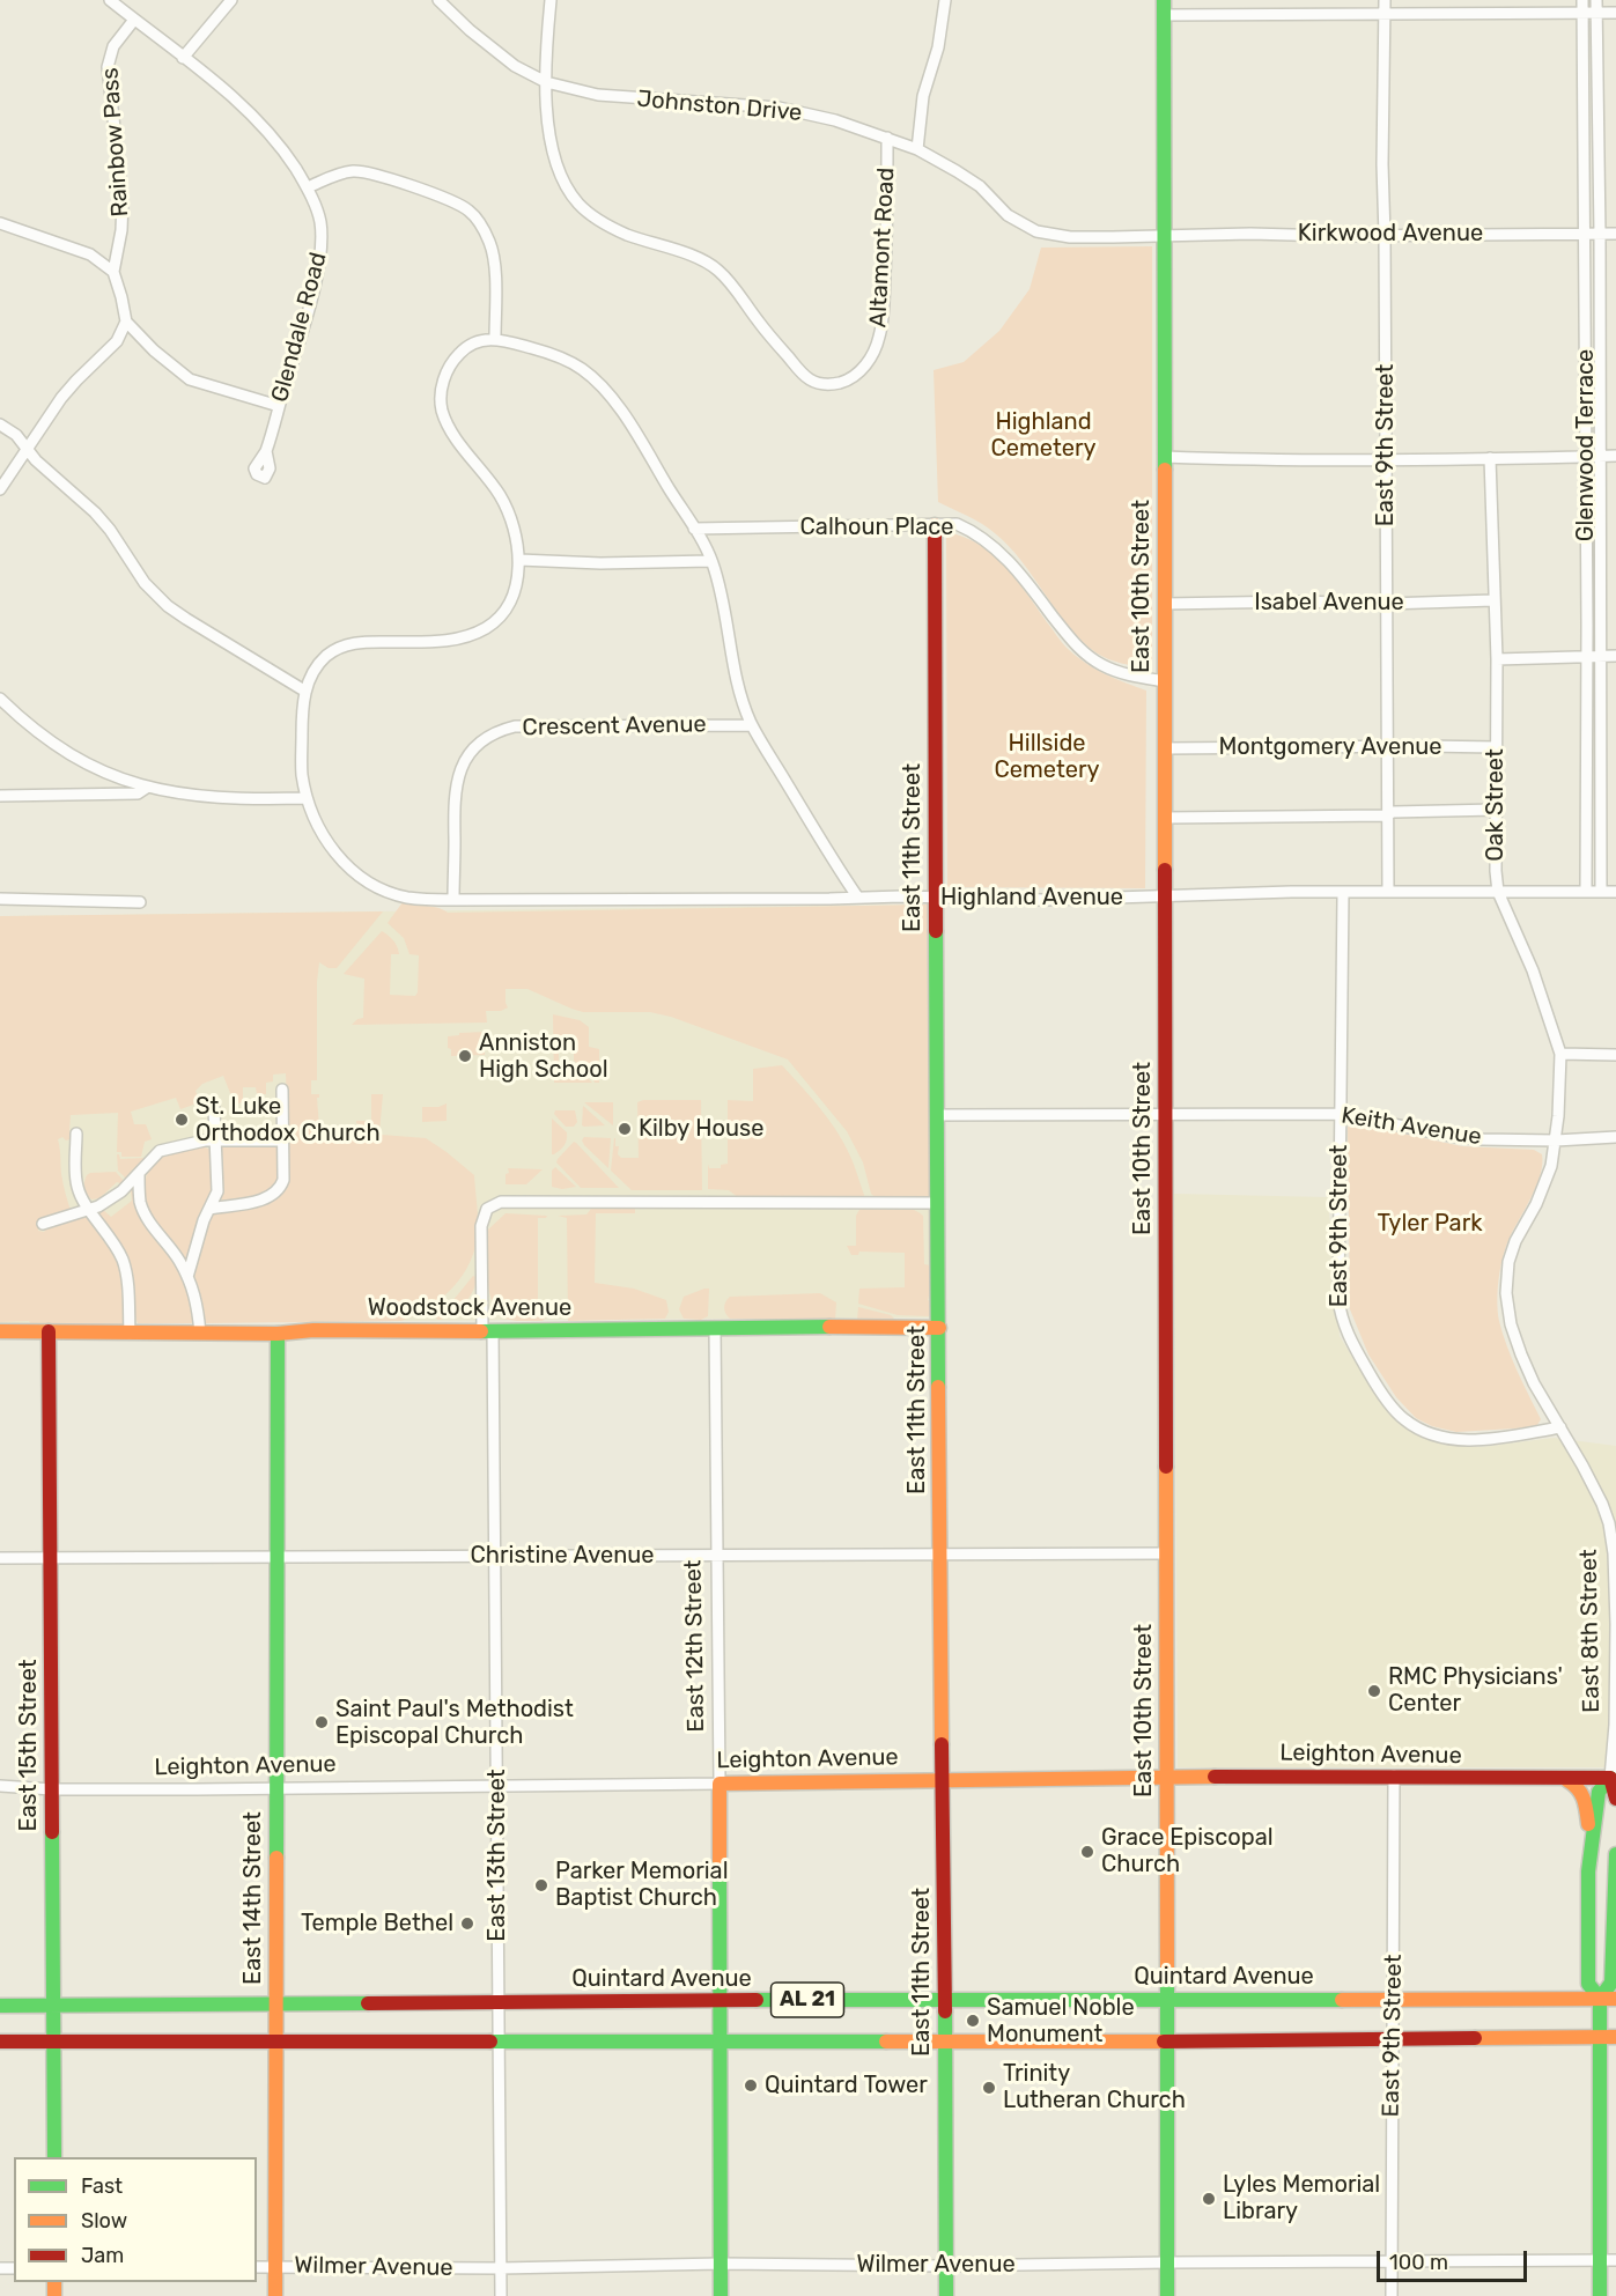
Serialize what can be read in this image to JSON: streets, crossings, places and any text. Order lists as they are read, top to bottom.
{
  "streets": {
    "main road": [
      "East 10th Street",
      "East 11th Street",
      "Woodstock Avenue",
      "East 8th Street",
      "East 12th Street",
      "East 15th Street",
      "Leighton Avenue",
      "East 14th Street",
      "Quintard Avenue",
      "AL 21"
    ],
    "street": [
      "Johnston Drive",
      "Rainbow Pass",
      "Kirkwood Avenue",
      "Altamont Road",
      "Glendale Road",
      "East 9th Street",
      "Glenwood Terrace",
      "Calhoun Place",
      "Isabel Avenue",
      "Crescent Avenue",
      "Montgomery Avenue",
      "Oak Street",
      "Highland Avenue",
      "Keith Avenue",
      "Christine Avenue",
      "East 13th Street",
      "Wilmer Avenue"
    ]
  },
  "crossings": [
    ["Johnston Drive", "Kirkwood Avenue"],
    ["Johnston Drive", "Altamont Road"],
    ["Johnston Drive", "East 10th Street"],
    ["Rainbow Pass", "Glendale Road"],
    ["Kirkwood Avenue", "East 9th Street"],
    ["Kirkwood Avenue", "Glenwood Terrace"],
    ["Kirkwood Avenue", "East 10th Street"],
    ["East 9th Street", "Isabel Avenue"],
    ["East 9th Street", "Montgomery Avenue"],
    ["East 9th Street", "Highland Avenue"],
    ["East 9th Street", "Keith Avenue"],
    ["East 9th Street", "East 8th Street"],
    ["East 9th Street", "Leighton Avenue"],
    ["East 9th Street", "Quintard Avenue"],
    ["East 9th Street", "AL 21"],
    ["East 9th Street", "Wilmer Avenue"],
    ["Glenwood Terrace", "Highland Avenue"],
    ["Calhoun Place", "East 10th Street"],
    ["Calhoun Place", "East 11th Street"],
    ["East 10th Street", "Isabel Avenue"],
    ["East 10th Street", "Montgomery Avenue"],
    ["East 10th Street", "Highland Avenue"],
    ["East 10th Street", "Keith Avenue"],
    ["East 10th Street", "Christine Avenue"],
    ["East 10th Street", "Leighton Avenue"],
    ["East 10th Street", "Quintard Avenue"],
    ["East 10th Street", "AL 21"],
    ["East 10th Street", "Wilmer Avenue"],
    ["Isabel Avenue", "Oak Street"],
    ["Crescent Avenue", "Highland Avenue"],
    ["Montgomery Avenue", "Oak Street"],
    ["Oak Street", "Highland Avenue"],
    ["Oak Street", "Keith Avenue"],
    ["Oak Street", "East 8th Street"],
    ["East 11th Street", "Highland Avenue"],
    ["East 11th Street", "Keith Avenue"],
    ["East 11th Street", "Woodstock Avenue"],
    ["East 11th Street", "Christine Avenue"],
    ["East 11th Street", "Leighton Avenue"],
    ["East 11th Street", "East 13th Street"],
    ["East 11th Street", "Quintard Avenue"],
    ["East 11th Street", "AL 21"],
    ["East 11th Street", "Wilmer Avenue"],
    ["Keith Avenue", "East 8th Street"],
    ["Woodstock Avenue", "East 12th Street"],
    ["Woodstock Avenue", "East 15th Street"],
    ["Woodstock Avenue", "East 13th Street"],
    ["Woodstock Avenue", "East 14th Street"],
    ["Christine Avenue", "East 12th Street"],
    ["Christine Avenue", "East 15th Street"],
    ["Christine Avenue", "East 13th Street"],
    ["Christine Avenue", "East 14th Street"],
    ["East 8th Street", "Leighton Avenue"],
    ["East 8th Street", "Quintard Avenue"],
    ["East 12th Street", "Leighton Avenue"],
    ["East 12th Street", "Quintard Avenue"],
    ["East 12th Street", "AL 21"],
    ["East 12th Street", "Wilmer Avenue"],
    ["East 15th Street", "Leighton Avenue"],
    ["East 15th Street", "Quintard Avenue"],
    ["East 15th Street", "AL 21"],
    ["Leighton Avenue", "East 13th Street"],
    ["Leighton Avenue", "East 14th Street"],
    ["East 13th Street", "Quintard Avenue"],
    ["East 13th Street", "AL 21"],
    ["East 13th Street", "Wilmer Avenue"],
    ["East 14th Street", "Quintard Avenue"],
    ["East 14th Street", "AL 21"],
    ["East 14th Street", "Wilmer Avenue"]
  ],
  "parks": ["Highland Cemetery", "Hillside Cemetery", "Tyler Park"],
  "places": [
    "Anniston High School",
    "St. Luke Orthodox Church",
    "Kilby House",
    "RMC Physicians' Center",
    "Saint Paul's Methodist Episcopal Church",
    "Grace Episcopal Church",
    "Parker Memorial Baptist Church",
    "Temple Bethel",
    "Samuel Noble Monument",
    "Quintard Tower",
    "Trinity Lutheran Church",
    "Lyles Memorial Library"
  ],
  "legend": ["Fast", "Slow", "Jam"],
  "scale_bar": "100 m"
}
